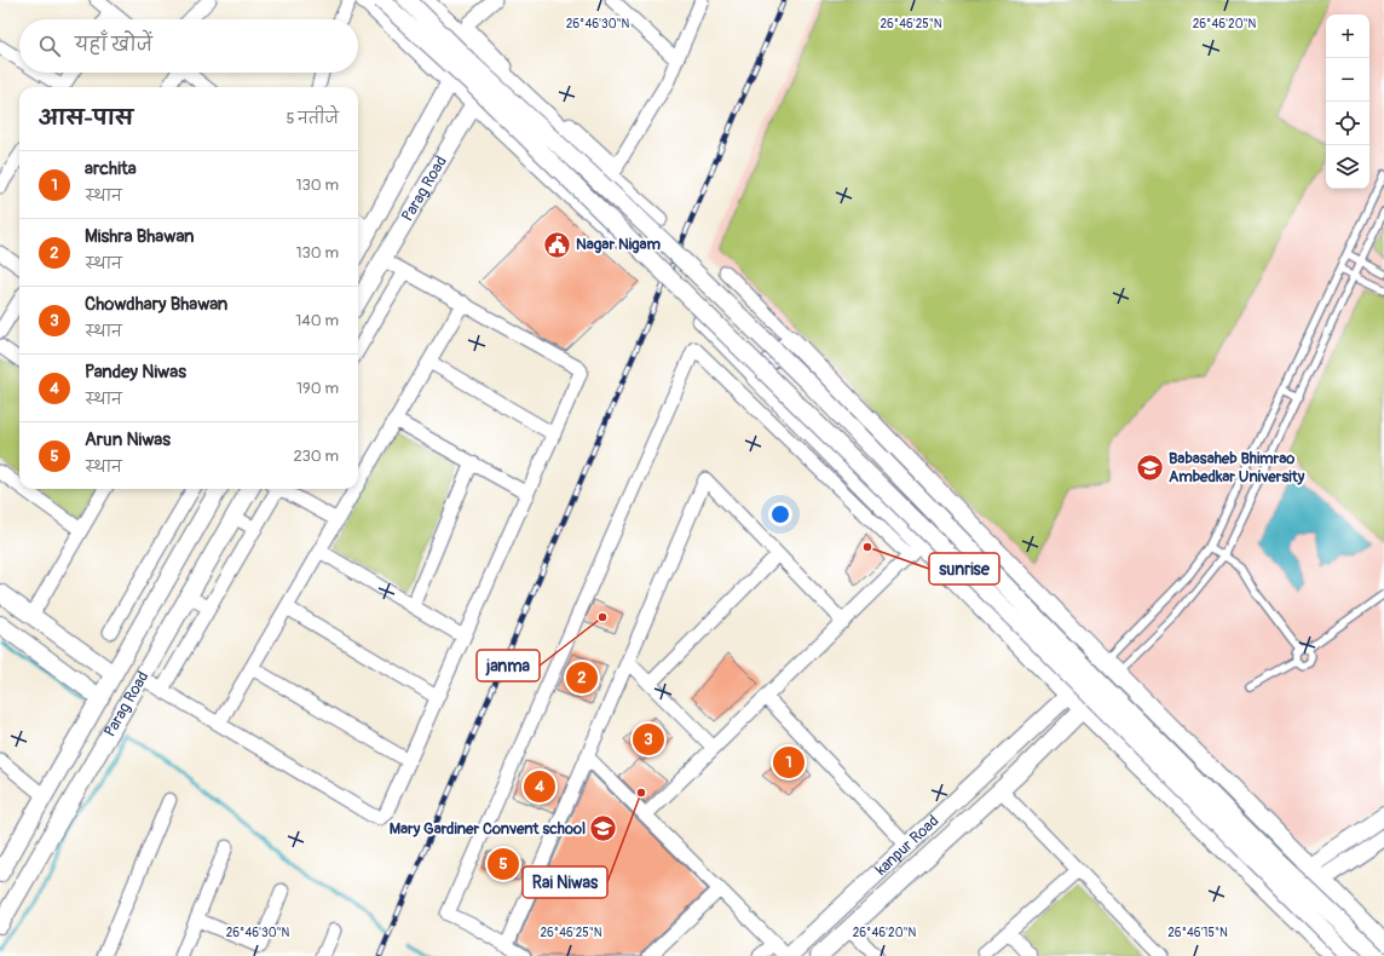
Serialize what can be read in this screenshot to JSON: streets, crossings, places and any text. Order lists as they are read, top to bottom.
{
  "streets": {
    "street": ["Parag Road", "kanpur Road"]
  },
  "places": {
    "public building": ["Nagar Nigam"],
    "school or university": ["Babasaheb Bhimrao Ambedkar University", "Mary Gardiner Convent school"],
    "other": ["sunrise", "janma", "Rai Niwas"]
  },
  "page": {
    "map_buttons": ["+", "−"],
    "search": "यहाँ खोजें",
    "heading": ["आस-पास", "5 नतीजे"],
    "list": [
      {
        "mark": "1",
        "name": "archita",
        "note": "स्थान",
        "value": "130 m"
      },
      {
        "mark": "2",
        "name": "Mishra Bhawan",
        "note": "स्थान",
        "value": "130 m"
      },
      {
        "mark": "3",
        "name": "Chowdhary Bhawan",
        "note": "स्थान",
        "value": "140 m"
      },
      {
        "mark": "4",
        "name": "Pandey Niwas",
        "note": "स्थान",
        "value": "190 m"
      },
      {
        "mark": "5",
        "name": "Arun Niwas",
        "note": "स्थान",
        "value": "230 m"
      }
    ],
    "pins": [
      "2",
      "3",
      "1",
      "4",
      "5"
    ]
  },
  "coordinates": [
    "26°46'30\"N",
    "26°46'25\"N",
    "26°46'20\"N",
    "26°46'15\"N"
  ]
}
